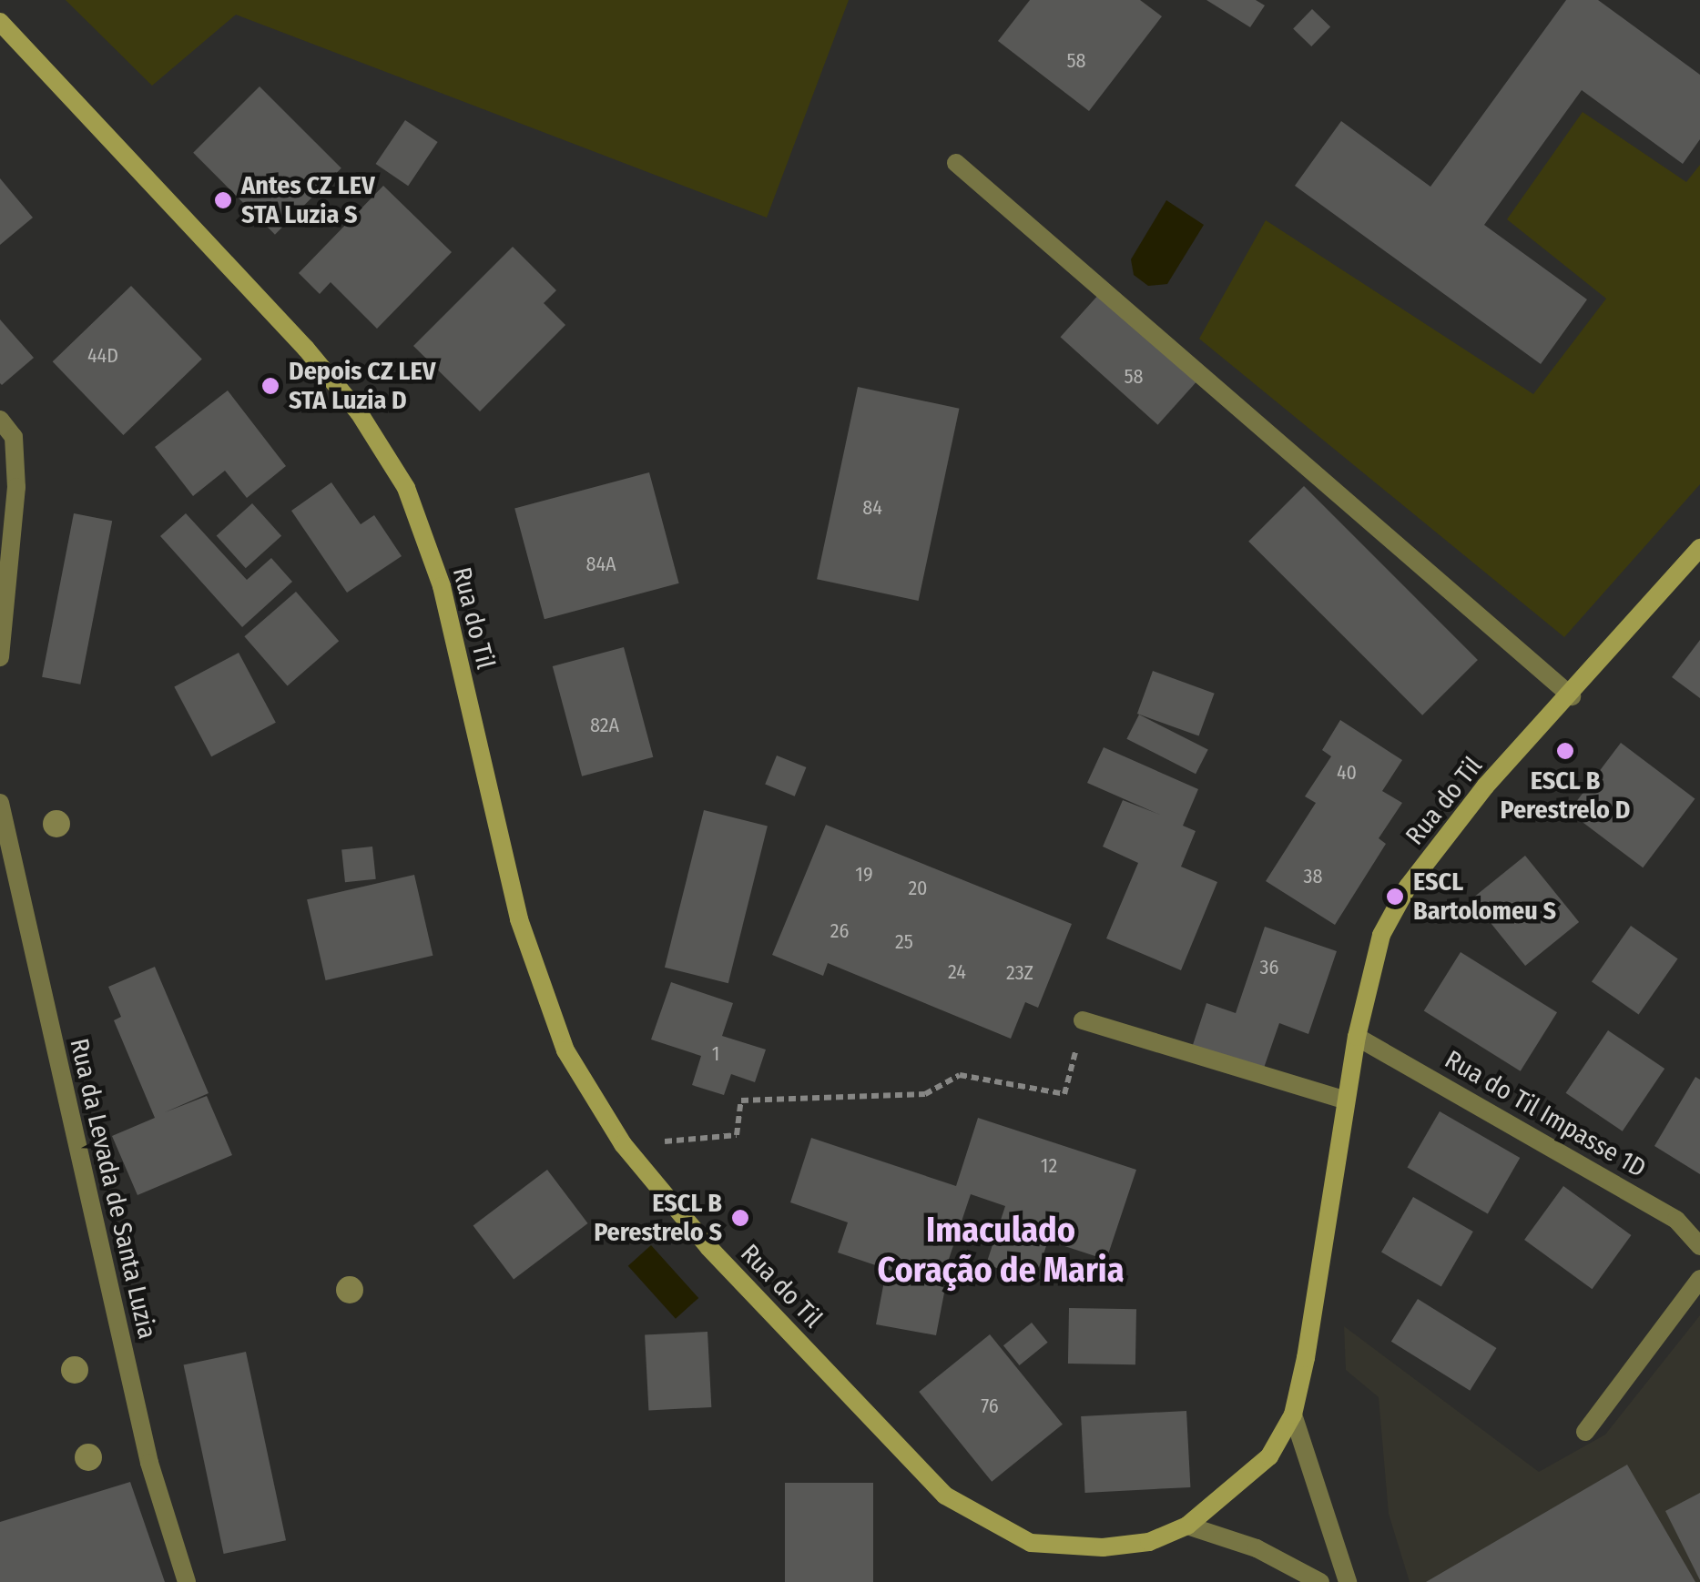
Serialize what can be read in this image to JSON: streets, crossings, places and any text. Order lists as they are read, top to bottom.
{
  "streets": {
    "main road": ["Rua do Til"],
    "street": ["Rua do Til Impasse 1D", "Rua da Levada de Santa Luzia"]
  },
  "crossings": [
    ["Rua do Til", "Rua do Til Impasse 1D"]
  ],
  "districts": ["Imaculado Coração de Maria"],
  "places": [
    "Antes CZ LEV STA Luzia S",
    "Depois CZ LEV STA Luzia D",
    "ESCL B Perestrelo D",
    "ESCL Bartolomeu S",
    "ESCL B Perestrelo S"
  ],
  "house_numbers": [
    "58",
    "44D",
    "58",
    "84",
    "84A",
    "82A",
    "40",
    "19",
    "38",
    "20",
    "26",
    "25",
    "36",
    "24",
    "23Z",
    "1",
    "12",
    "76"
  ]
}
